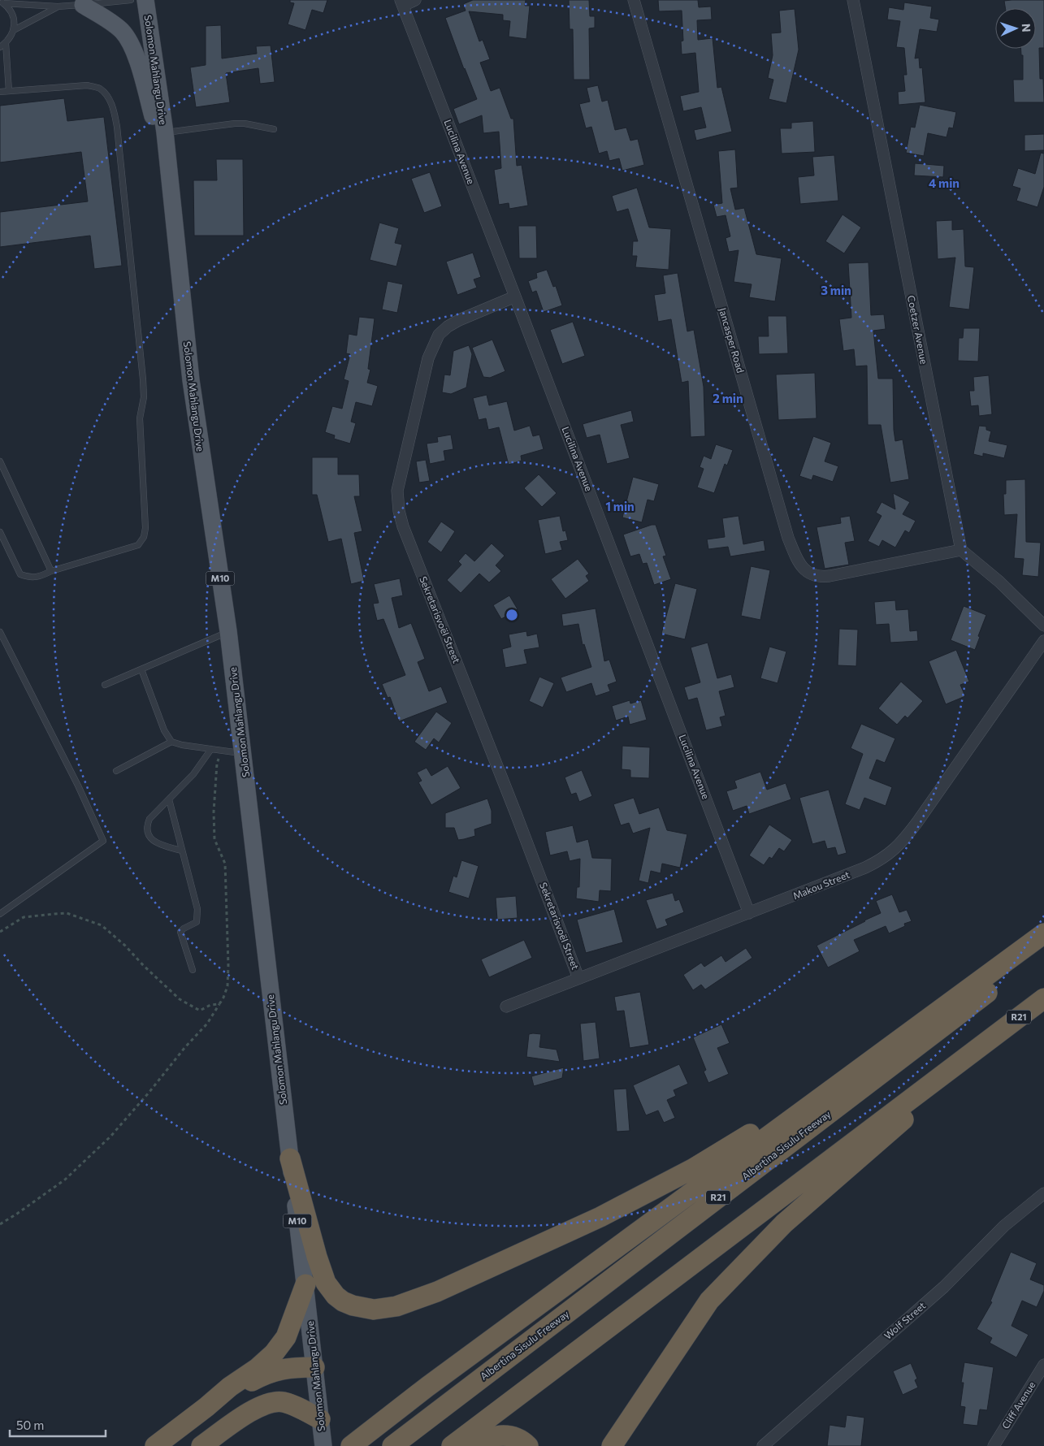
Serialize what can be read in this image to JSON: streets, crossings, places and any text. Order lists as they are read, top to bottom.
{
  "streets": {
    "highway": ["R21", "Albertina Sisulu Freeway"],
    "main road": ["Solomon Mahlangu Drive", "M10"],
    "street": [
      "Lucilina Avenue",
      "Coetzer Avenue",
      "Jancasper Road",
      "Sekretarisvoël Street",
      "Makou Street",
      "Wolf Street",
      "Cliff Avenue"
    ]
  },
  "crossings": [
    ["Lucilina Avenue", "Sekretarisvoël Street"],
    ["Lucilina Avenue", "Makou Street"],
    ["Coetzer Avenue", "Jancasper Road"],
    ["Sekretarisvoël Street", "Makou Street"]
  ],
  "scale_bar": "50 m",
  "north": "right",
  "rings": [
    "4 min",
    "3 min",
    "2 min",
    "1 min"
  ]
}
